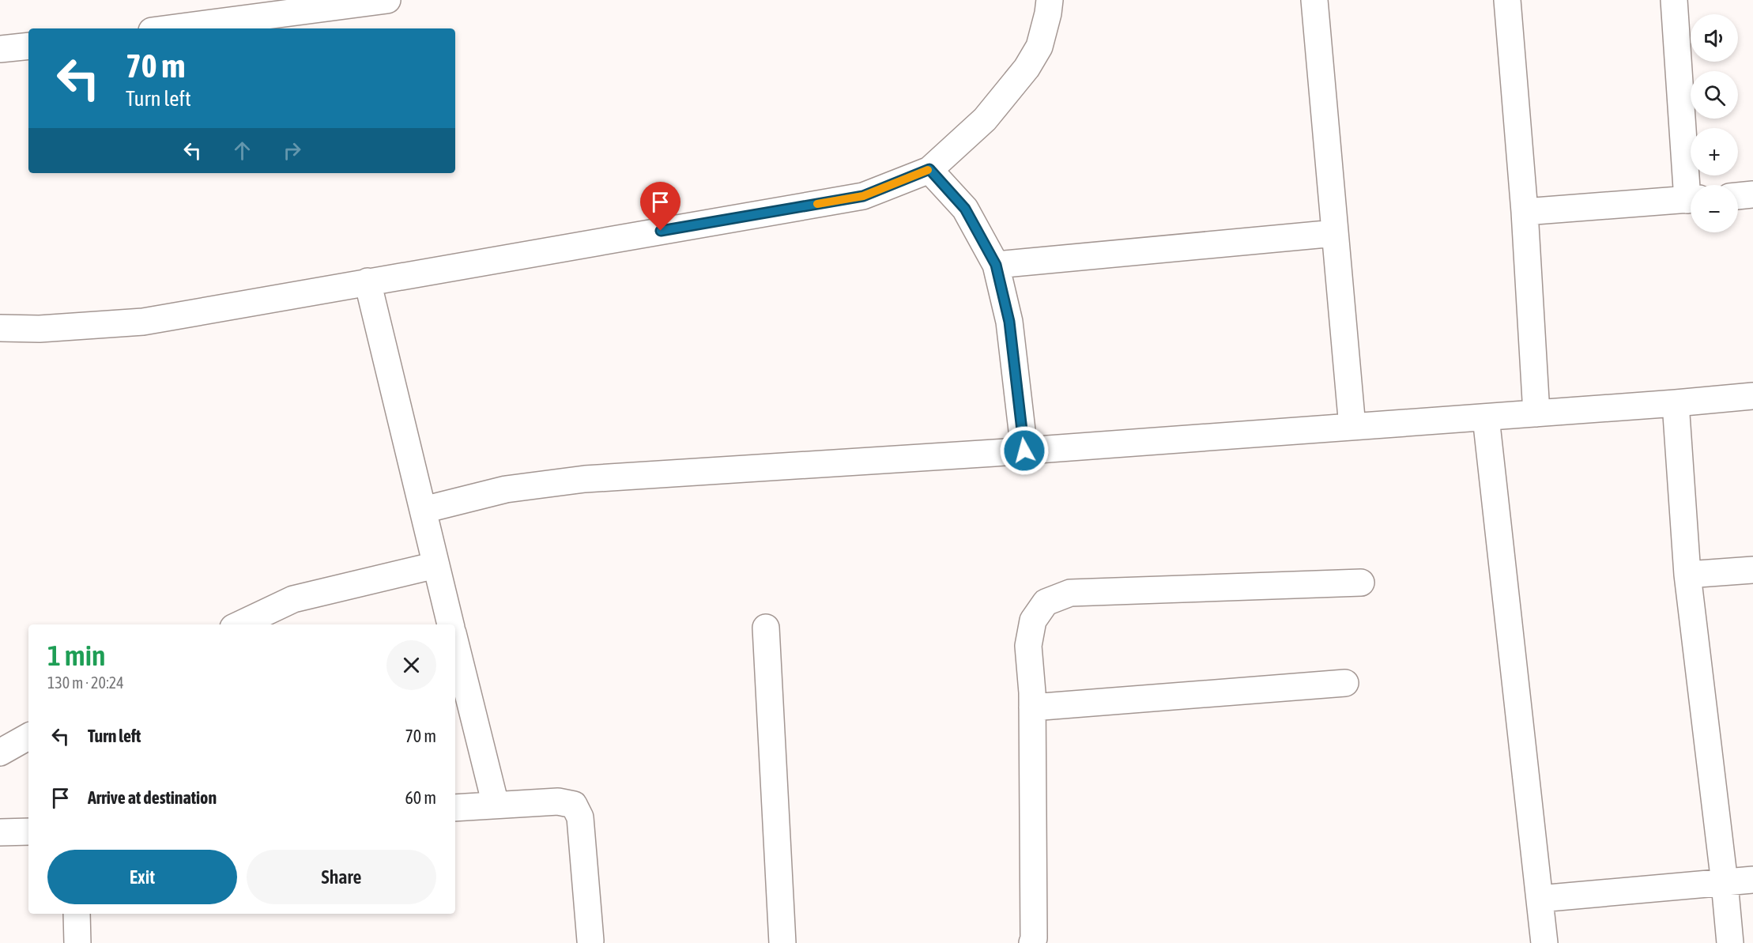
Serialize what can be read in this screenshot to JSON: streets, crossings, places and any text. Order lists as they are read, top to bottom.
{
  "page": {
    "map_buttons": ["+", "−"],
    "turn": ["70 m", "Turn left"],
    "heading": ["1 min", "130 m · 20:24"],
    "list": [
      {
        "name": "Turn left",
        "value": "70 m"
      },
      {
        "name": "Arrive at destination",
        "value": "60 m"
      }
    ],
    "buttons": ["Exit", "Share"]
  }
}
